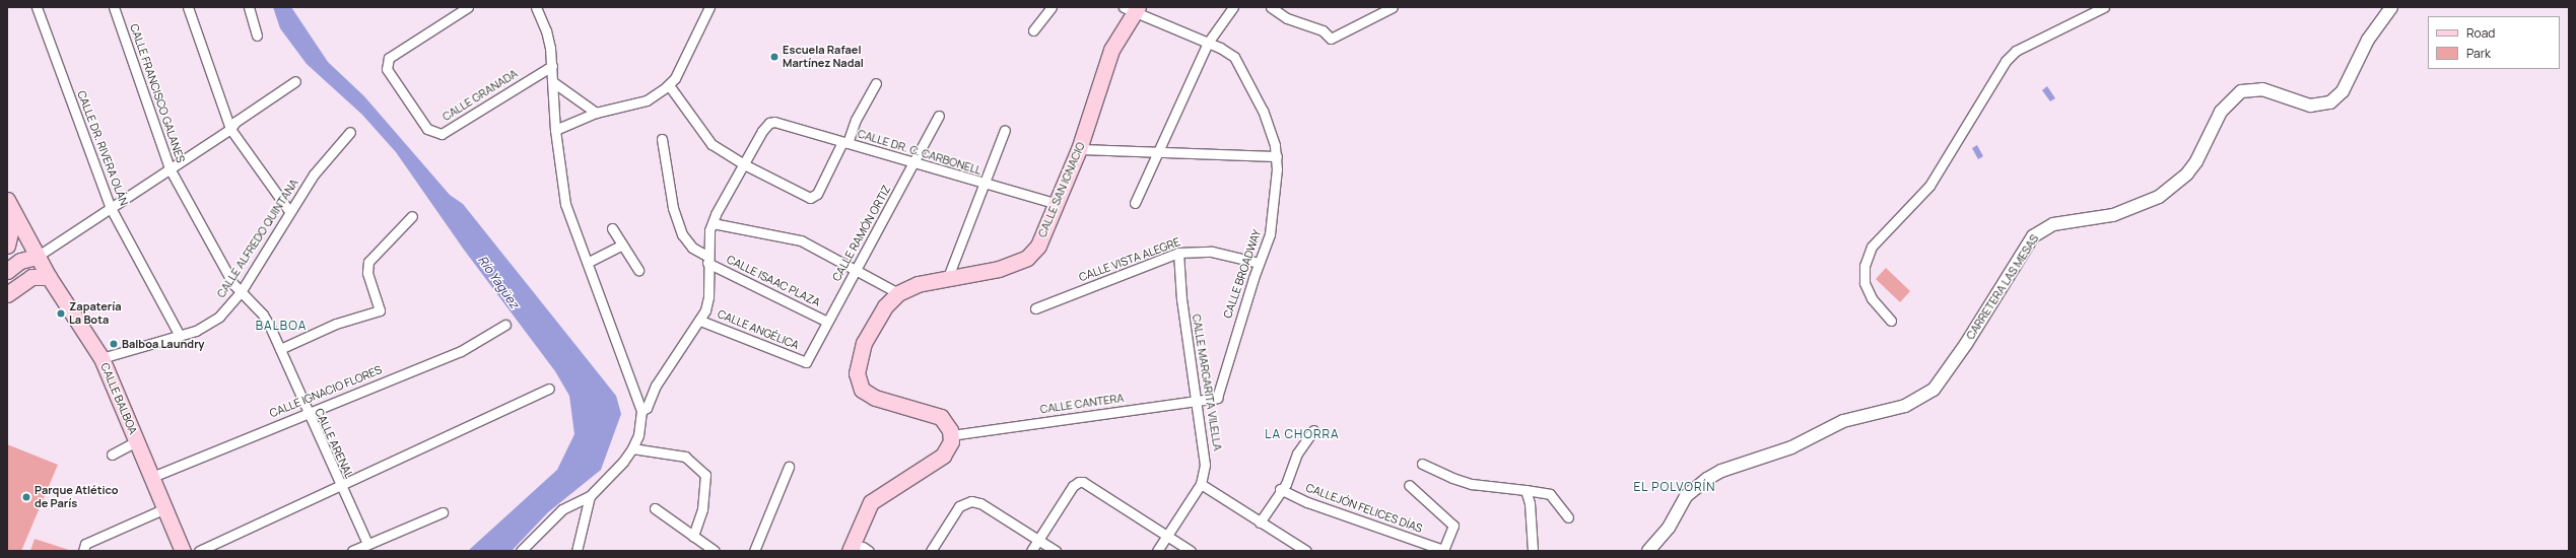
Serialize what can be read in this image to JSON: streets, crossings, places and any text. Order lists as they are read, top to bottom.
{
  "streets": {
    "main road": ["CALLE SAN IGNACIO", "CALLE BALBOA"],
    "street": [
      "CALLE FRANCISCO GALANES",
      "CALLE GRANADA",
      "CALLE DR. RIVERA OLÁN",
      "CALLE DR. C. CARBONELL",
      "CALLE RAMÓN ORTIZ",
      "CALLE ALFREDO QUINTANA",
      "CALLE VISTA ALEGRE",
      "CALLE BROADWAY",
      "CALLE ISAAC PLAZA",
      "CARRETERA LAS MESAS",
      "CALLE ANGÉLICA",
      "CALLE MARGARITA VILELLA",
      "CALLE IGNACIO FLORES",
      "CALLE CANTERA",
      "CALLE ARENAL",
      "CALLEJÓN FELICES DÍAS"
    ]
  },
  "crossings": [
    ["CALLE FRANCISCO GALANES", "CALLE ALFREDO QUINTANA"],
    ["CALLE FRANCISCO GALANES", "CALLE ARENAL"],
    ["CALLE DR. RIVERA OLÁN", "CALLE ALFREDO QUINTANA"],
    ["CALLE DR. C. CARBONELL", "CALLE SAN IGNACIO"],
    ["CALLE DR. C. CARBONELL", "CALLE RAMÓN ORTIZ"],
    ["CALLE SAN IGNACIO", "CALLE BROADWAY"],
    ["CALLE SAN IGNACIO", "CALLE CANTERA"],
    ["CALLE RAMÓN ORTIZ", "CALLE ISAAC PLAZA"],
    ["CALLE RAMÓN ORTIZ", "CALLE ANGÉLICA"],
    ["CALLE ALFREDO QUINTANA", "CALLE BALBOA"],
    ["CALLE ALFREDO QUINTANA", "CALLE ARENAL"],
    ["CALLE VISTA ALEGRE", "CALLE BROADWAY"],
    ["CALLE VISTA ALEGRE", "CALLE MARGARITA VILELLA"],
    ["CALLE BROADWAY", "CALLE CANTERA"],
    ["CALLE MARGARITA VILELLA", "CALLE CANTERA"],
    ["CALLE IGNACIO FLORES", "CALLE BALBOA"],
    ["CALLE IGNACIO FLORES", "CALLE ARENAL"]
  ],
  "districts": ["BALBOA", "LA CHORRA", "EL POLVORÍN"],
  "water": ["Río Yagüez"],
  "places": [
    "Escuela Rafael Martínez Nadal",
    "Zapatería La Bota",
    "Balboa Laundry",
    "Parque Atlético de París"
  ],
  "legend": ["Road", "Park"]
}
